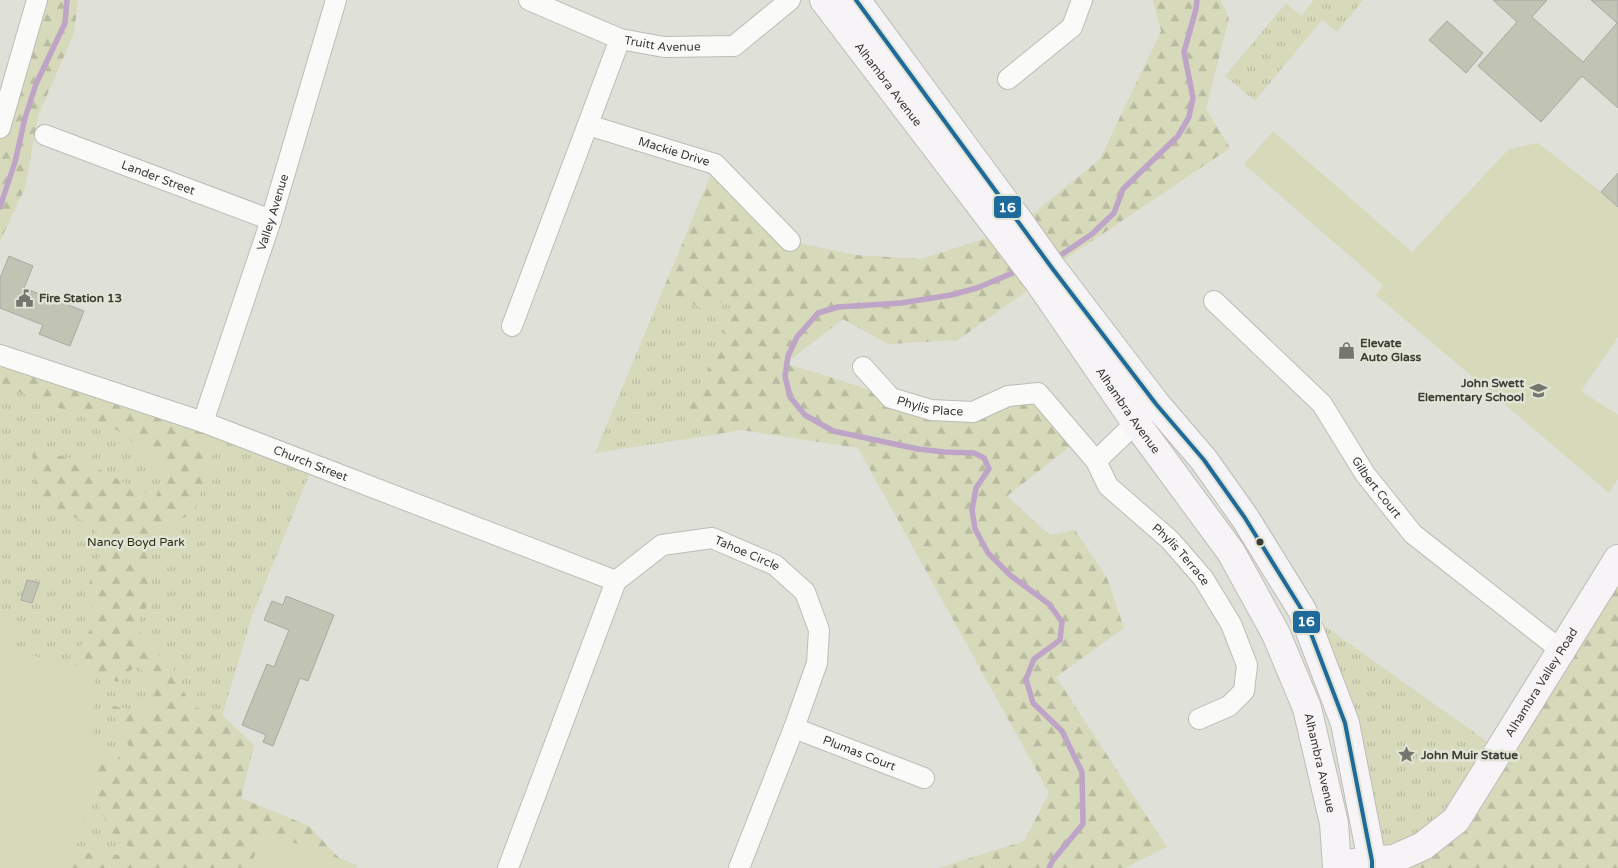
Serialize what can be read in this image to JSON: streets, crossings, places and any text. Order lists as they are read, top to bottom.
{
  "streets": {
    "main road": ["Alhambra Avenue", "Alhambra Valley Road"],
    "street": [
      "Truitt Avenue",
      "Mackie Drive",
      "Lander Street",
      "Valley Avenue",
      "Phylis Place",
      "Church Street",
      "Gilbert Court",
      "Tahoe Circle",
      "Phylis Terrace",
      "Plumas Court"
    ]
  },
  "crossings": [
    ["Alhambra Avenue", "Alhambra Valley Road"],
    ["Lander Street", "Valley Avenue"],
    ["Valley Avenue", "Church Street"],
    ["Phylis Place", "Phylis Terrace"],
    ["Church Street", "Tahoe Circle"],
    ["Gilbert Court", "Alhambra Valley Road"],
    ["Tahoe Circle", "Plumas Court"]
  ],
  "parks": ["Nancy Boyd Park"],
  "places": {
    "public building": ["Fire Station 13"],
    "shop": ["Elevate Auto Glass"],
    "school or university": ["John Swett Elementary School"],
    "place": ["John Muir Statue"]
  },
  "lines": ["transit line 16"]
}
